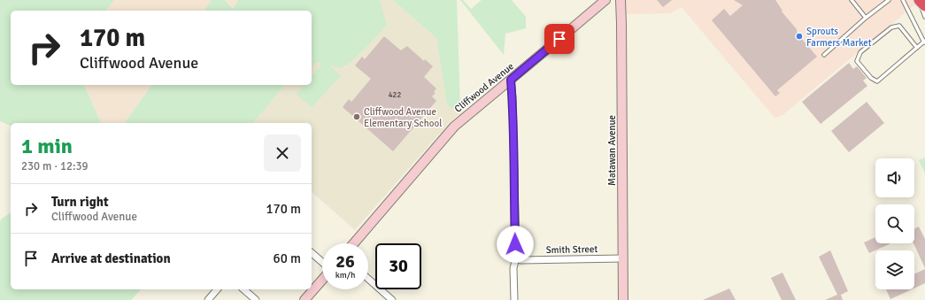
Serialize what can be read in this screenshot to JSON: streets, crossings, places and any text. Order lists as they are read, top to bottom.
{
  "streets": {
    "main road": ["Cliffwood Avenue", "Matawan Avenue"],
    "street": ["Smith Street"]
  },
  "crossings": [
    ["Matawan Avenue", "Smith Street"]
  ],
  "places": ["Sprouts Farmers Market", "Cliffwood Avenue Elementary School"],
  "house_numbers": ["422"],
  "page": {
    "turn": ["170 m", "Cliffwood Avenue"],
    "heading": ["1 min", "230 m · 12:39"],
    "list": [
      {
        "name": "Turn right",
        "note": "Cliffwood Avenue",
        "value": "170 m"
      },
      {
        "name": "Arrive at destination",
        "value": "60 m"
      }
    ],
    "speed": "26 km/h",
    "limit": "30"
  }
}
